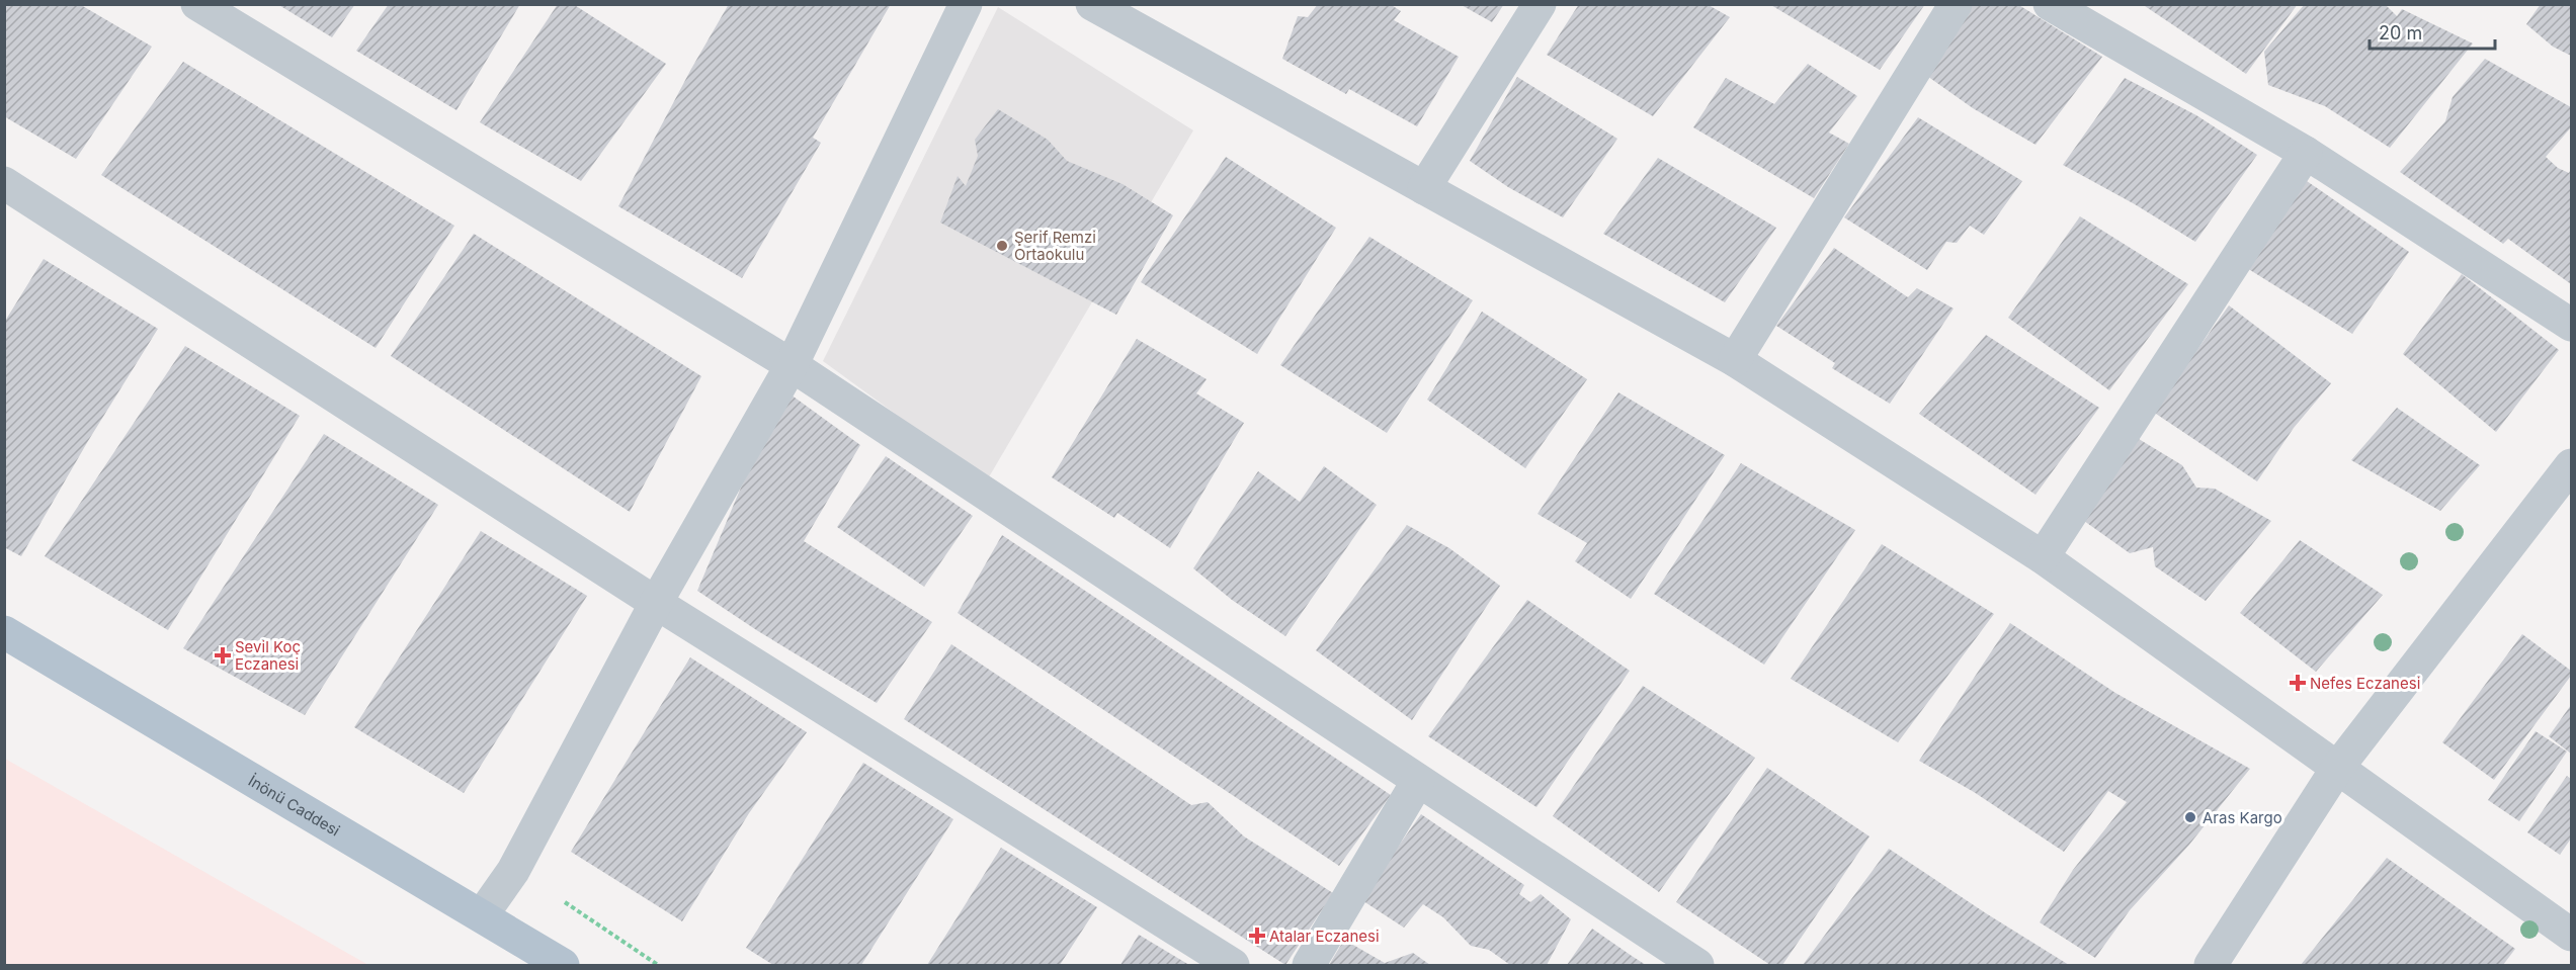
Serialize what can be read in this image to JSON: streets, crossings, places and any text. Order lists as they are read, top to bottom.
{
  "streets": {
    "main road": ["İnönü Caddesi"]
  },
  "places": {
    "other": ["Şerif Remzi Ortaokulu", "Aras Kargo"],
    "health": ["Sevil Koç Eczanesi", "Nefes Eczanesi", "Atalar Eczanesi"]
  },
  "scale_bar": "20 m"
}
